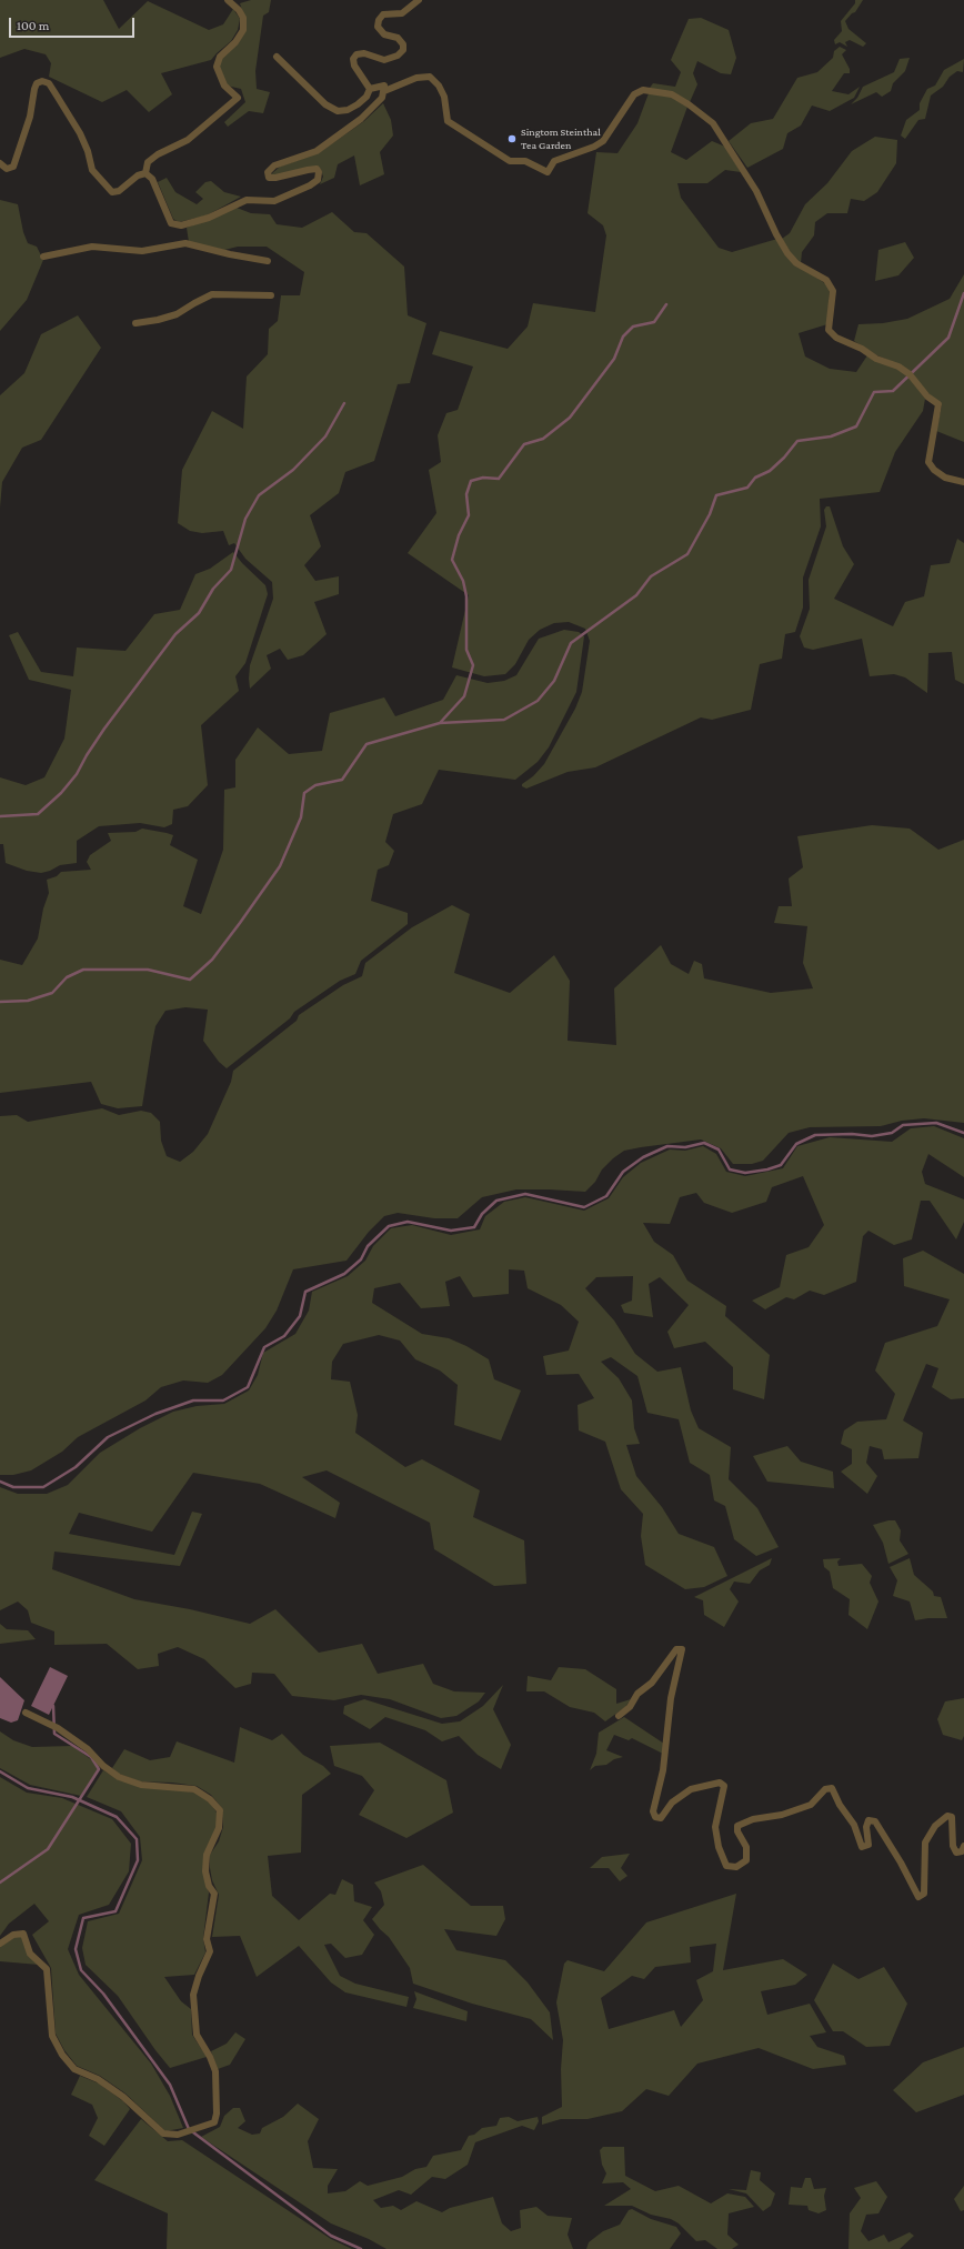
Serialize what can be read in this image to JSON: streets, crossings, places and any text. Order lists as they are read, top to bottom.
{
  "places": ["Singtom Steinthal Tea Garden"],
  "scale_bar": "100 m"
}
